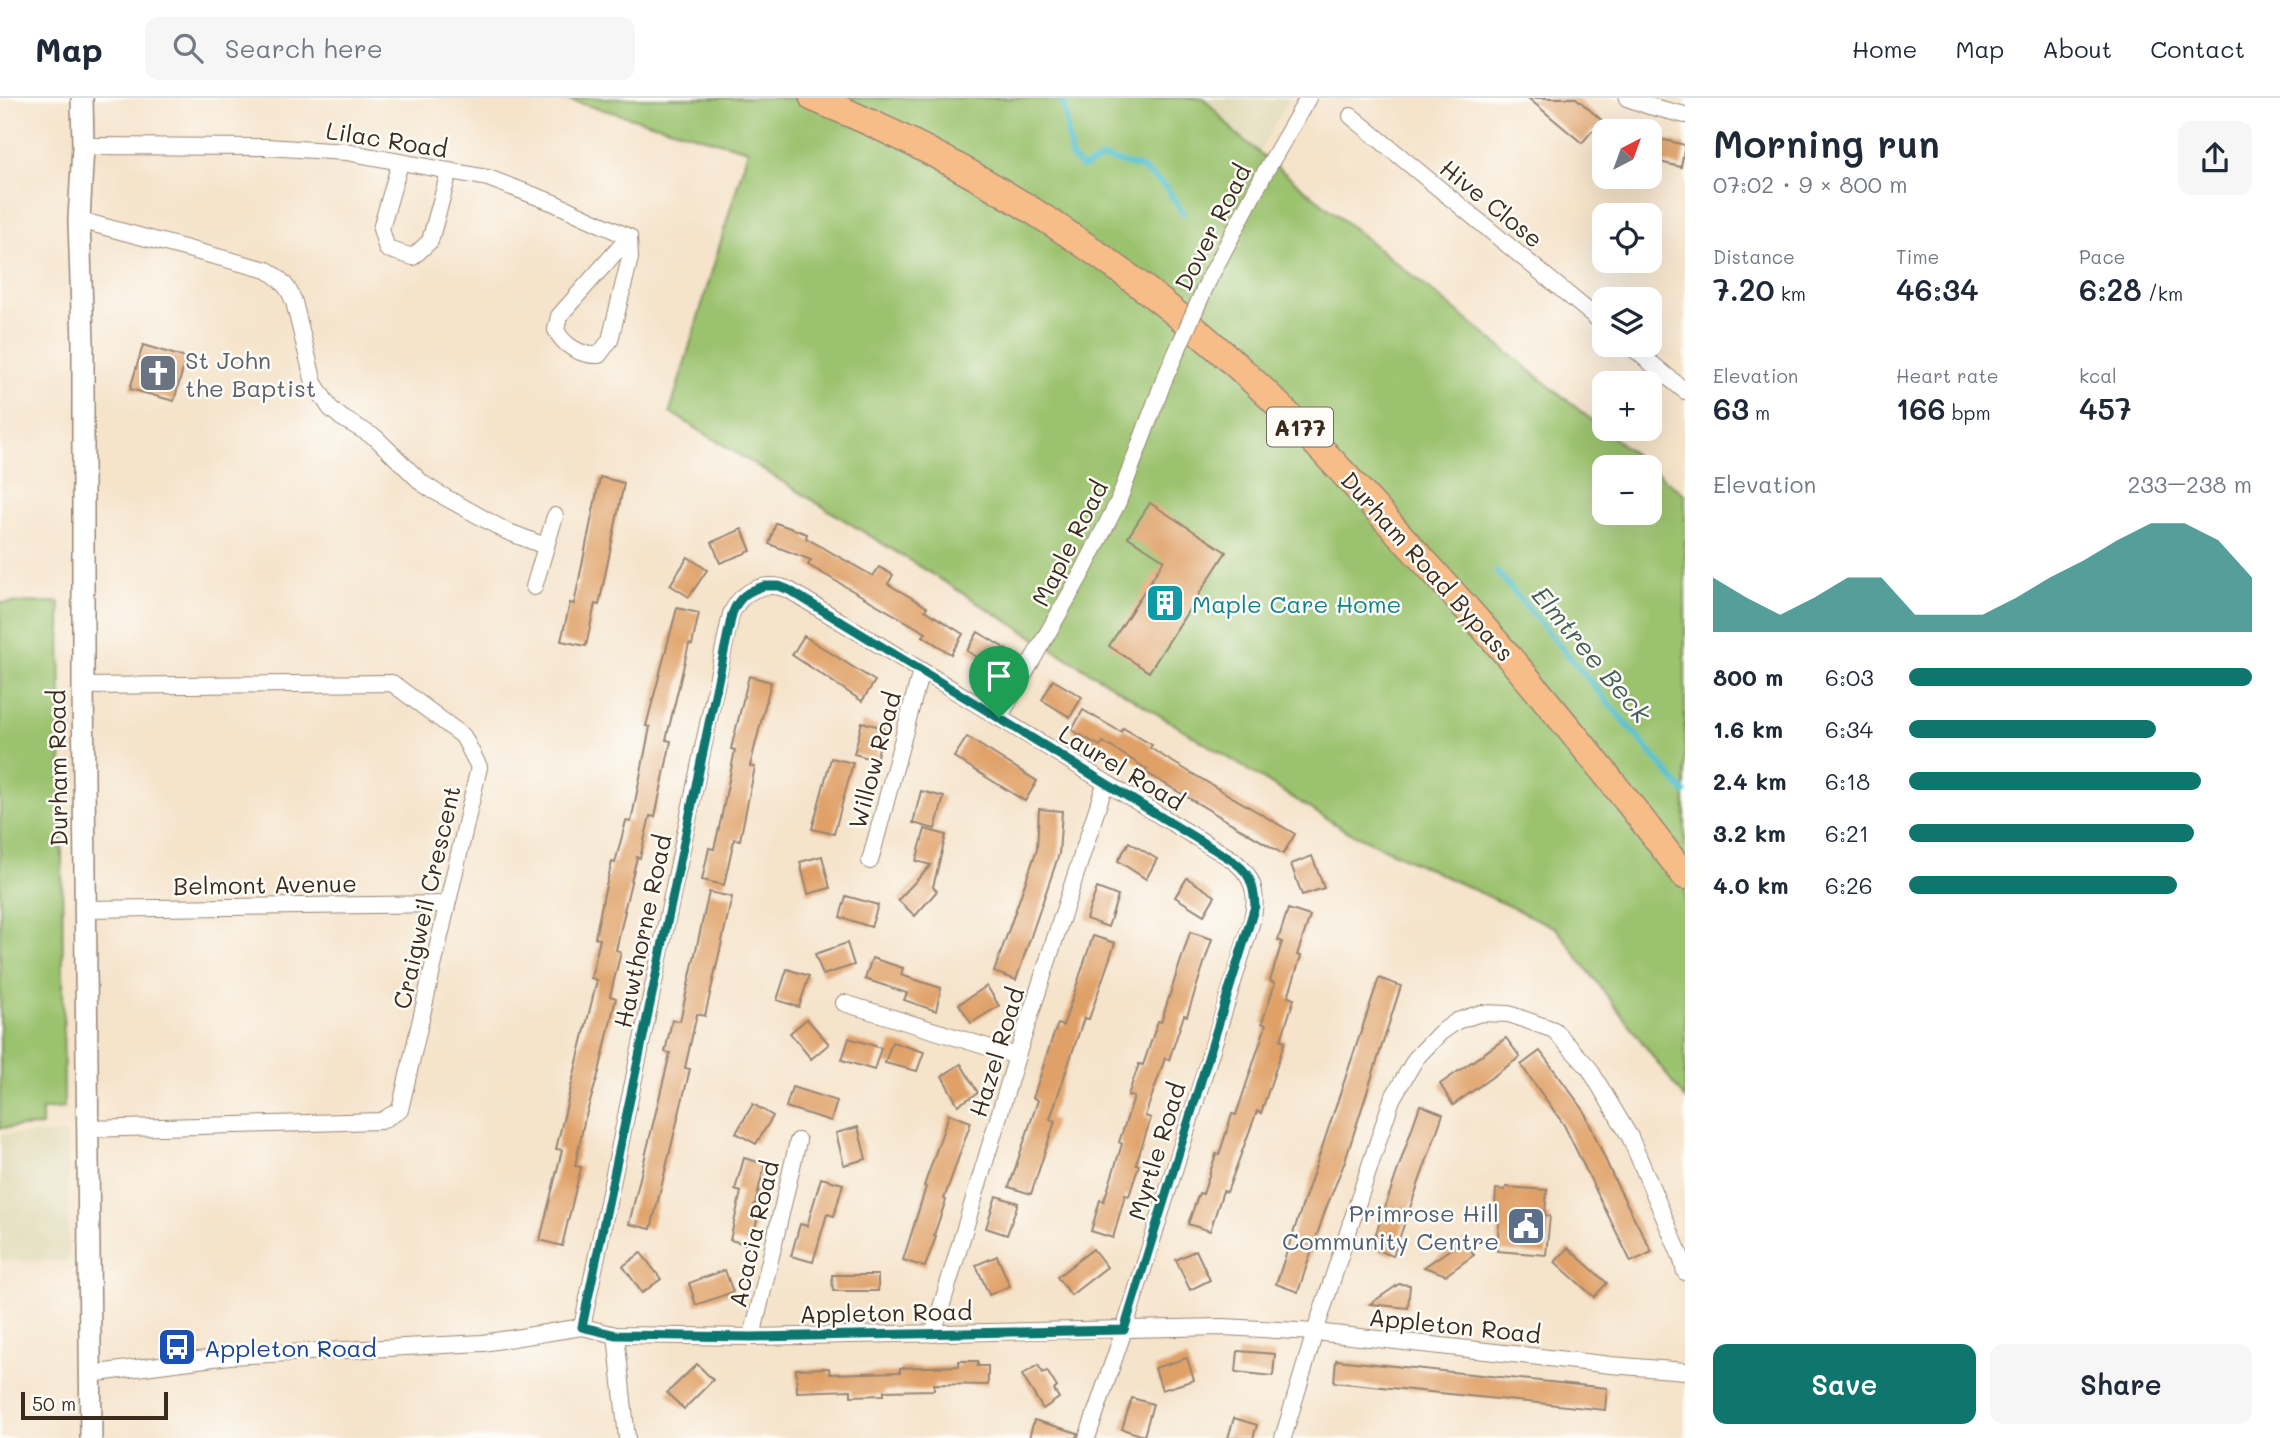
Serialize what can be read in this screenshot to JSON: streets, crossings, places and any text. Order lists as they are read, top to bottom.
{
  "streets": {
    "main road": ["A177", "Durham Road Bypass"],
    "street": [
      "Lilac Road",
      "Hive Close",
      "Dover Road",
      "Maple Road",
      "Willow Road",
      "Laurel Road",
      "Durham Road",
      "Belmont Avenue",
      "Craigweil Crescent",
      "Hawthorne Road",
      "Hazel Road",
      "Myrtle Road",
      "Acacia Road",
      "Appleton Road"
    ]
  },
  "crossings": [
    ["Lilac Road", "Durham Road"],
    ["Dover Road", "Maple Road"],
    ["Maple Road", "Laurel Road"],
    ["Willow Road", "Laurel Road"],
    ["Laurel Road", "Hawthorne Road"],
    ["Laurel Road", "Hazel Road"],
    ["Laurel Road", "Myrtle Road"],
    ["Durham Road", "Belmont Avenue"],
    ["Durham Road", "Craigweil Crescent"],
    ["Durham Road", "Appleton Road"],
    ["Belmont Avenue", "Craigweil Crescent"],
    ["Hawthorne Road", "Appleton Road"],
    ["Hazel Road", "Appleton Road"],
    ["Myrtle Road", "Appleton Road"],
    ["Acacia Road", "Appleton Road"]
  ],
  "water": ["Elmtree Beck"],
  "places": {
    "church": ["St John the Baptist"],
    "building": ["Maple Care Home"],
    "public building": ["Primrose Hill Community Centre"],
    "bus stop": ["Appleton Road"]
  },
  "scale_bar": "50 m",
  "north": "top right",
  "page": {
    "header": "Map",
    "search": "Search here",
    "nav": [
      "Home",
      "Map",
      "About",
      "Contact"
    ],
    "heading": ["Morning run", "07:02 · 9 × 800 m"],
    "map_buttons": ["+", "−"],
    "stats": [
      ["Distance", "7.20 km"],
      ["Time", "46:34"],
      ["Pace", "6:28 /km"],
      ["Elevation", "63 m"],
      ["Heart rate", "166 bpm"],
      ["kcal", "457"]
    ],
    "chart": ["Elevation", "233–238 m"],
    "list": [
      {
        "name": "800 m",
        "note": "6:03"
      },
      {
        "name": "1.6 km",
        "note": "6:34"
      },
      {
        "name": "2.4 km",
        "note": "6:18"
      },
      {
        "name": "3.2 km",
        "note": "6:21"
      },
      {
        "name": "4.0 km",
        "note": "6:26"
      }
    ],
    "buttons": ["Save", "Share"],
    "scale": "50 m"
  }
}
